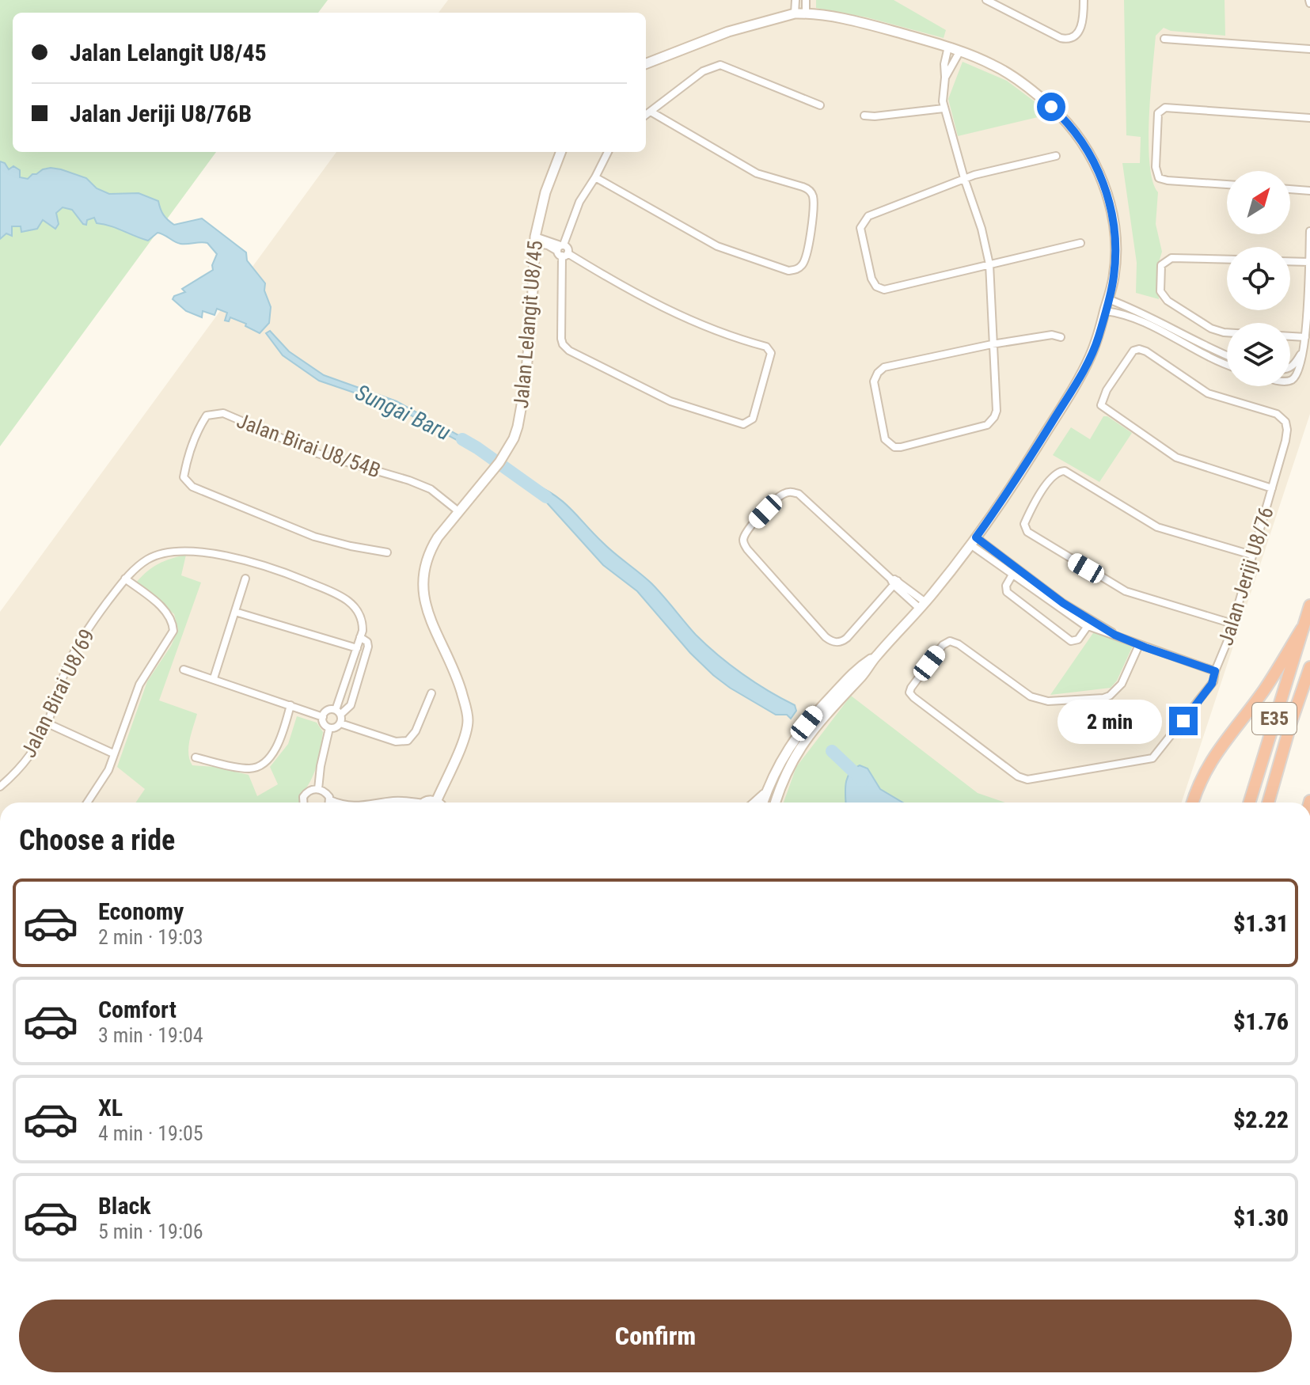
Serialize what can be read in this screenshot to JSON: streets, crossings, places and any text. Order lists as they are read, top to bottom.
{
  "streets": {
    "highway": ["E35"],
    "street": [
      "Jalan Lelangit U8/45",
      "Jalan Birai U8/54B",
      "Jalan Jeriji U8/76",
      "Jalan Birai U8/69"
    ]
  },
  "crossings": [
    ["Jalan Lelangit U8/45", "Jalan Birai U8/54B"]
  ],
  "water": ["Sungai Baru"],
  "north": "top right",
  "page": {
    "banner": ["Jalan Lelangit U8/45", "Jalan Jeriji U8/76B"],
    "bubble": "2 min",
    "heading": "Choose a ride",
    "list": [
      {
        "name": "Economy",
        "note": "2 min · 19:03",
        "value": "$1.31"
      },
      {
        "name": "Comfort",
        "note": "3 min · 19:04",
        "value": "$1.76"
      },
      {
        "name": "XL",
        "note": "4 min · 19:05",
        "value": "$2.22"
      },
      {
        "name": "Black",
        "note": "5 min · 19:06",
        "value": "$1.30"
      }
    ],
    "buttons": "Confirm"
  }
}
